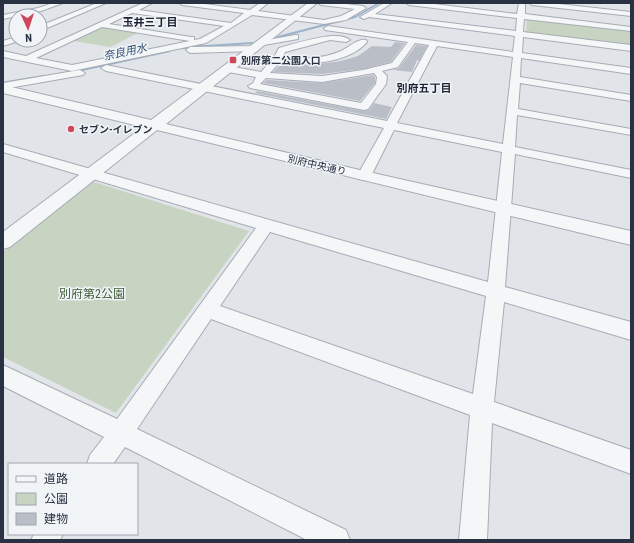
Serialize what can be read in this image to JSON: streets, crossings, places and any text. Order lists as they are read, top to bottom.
{
  "streets": {
    "street": ["別府中央通り"]
  },
  "districts": ["玉井三丁目", "別府五丁目"],
  "water": ["奈良用水"],
  "parks": ["別府第2公園"],
  "places": {
    "transit": ["別府第二公園入口"],
    "other": ["セブン-イレブン"]
  },
  "legend": ["道路", "公園", "建物"],
  "north": "bottom"
}
